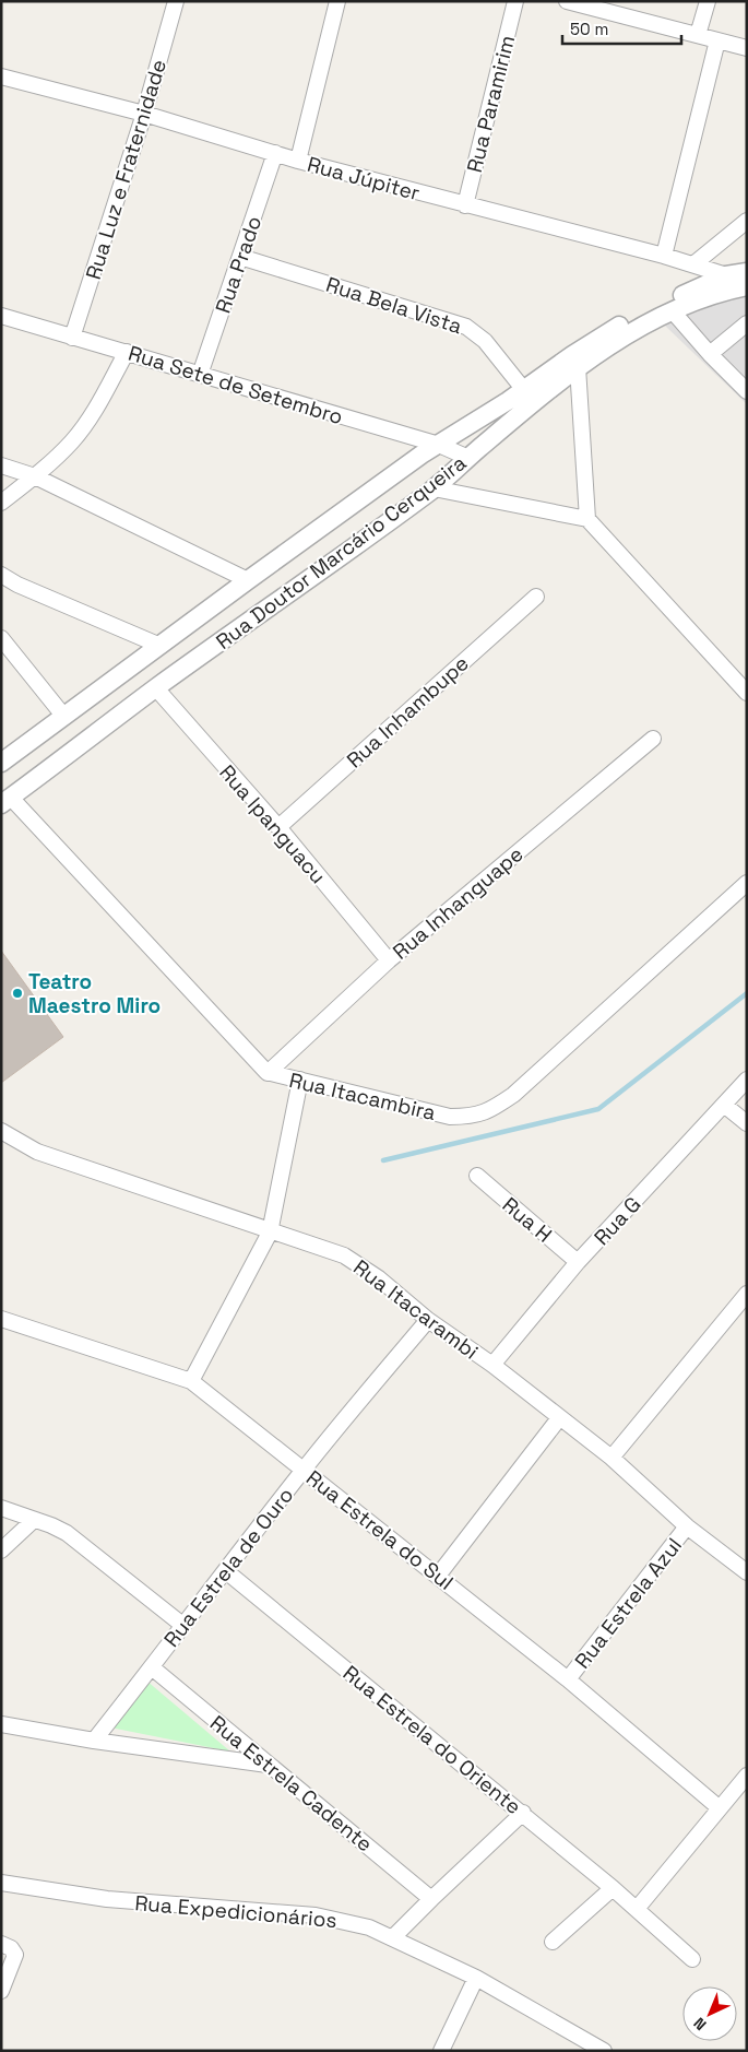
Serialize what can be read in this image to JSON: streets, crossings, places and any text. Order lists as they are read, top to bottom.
{
  "streets": {
    "street": [
      "Rua Paramirim",
      "Rua Luz e Fraternidade",
      "Rua Júpiter",
      "Rua Prado",
      "Rua Bela Vista",
      "Rua Sete de Setembro",
      "Rua Doutor Marcário Cerqueira",
      "Rua Inhambupe",
      "Rua Ipanguacu",
      "Rua Inhanguape",
      "Rua Itacambira",
      "Rua H",
      "Rua G",
      "Rua Itacarambi",
      "Rua Estrela do Sul",
      "Rua Estrela de Ouro",
      "Rua Estrela Azul",
      "Rua Estrela do Oriente",
      "Rua Estrela Cadente",
      "Rua Expedicionários"
    ]
  },
  "crossings": [
    ["Rua Paramirim", "Rua Júpiter"],
    ["Rua Luz e Fraternidade", "Rua Júpiter"],
    ["Rua Luz e Fraternidade", "Rua Sete de Setembro"],
    ["Rua Júpiter", "Rua Prado"],
    ["Rua Júpiter", "Rua Doutor Marcário Cerqueira"],
    ["Rua Prado", "Rua Bela Vista"],
    ["Rua Prado", "Rua Sete de Setembro"],
    ["Rua Bela Vista", "Rua Doutor Marcário Cerqueira"],
    ["Rua Sete de Setembro", "Rua Doutor Marcário Cerqueira"],
    ["Rua Doutor Marcário Cerqueira", "Rua Ipanguacu"],
    ["Rua Doutor Marcário Cerqueira", "Rua Itacambira"],
    ["Rua Inhambupe", "Rua Ipanguacu"],
    ["Rua Ipanguacu", "Rua Inhanguape"],
    ["Rua Inhanguape", "Rua Itacambira"],
    ["Rua H", "Rua G"],
    ["Rua G", "Rua Itacarambi"],
    ["Rua Itacarambi", "Rua Estrela de Ouro"],
    ["Rua Itacarambi", "Rua Estrela Azul"],
    ["Rua Estrela do Sul", "Rua Estrela de Ouro"],
    ["Rua Estrela do Sul", "Rua Estrela Azul"],
    ["Rua Estrela de Ouro", "Rua Estrela do Oriente"],
    ["Rua Estrela de Ouro", "Rua Estrela Cadente"]
  ],
  "places": ["Teatro Maestro Miro"],
  "scale_bar": "50 m",
  "north": "bottom left"
}
